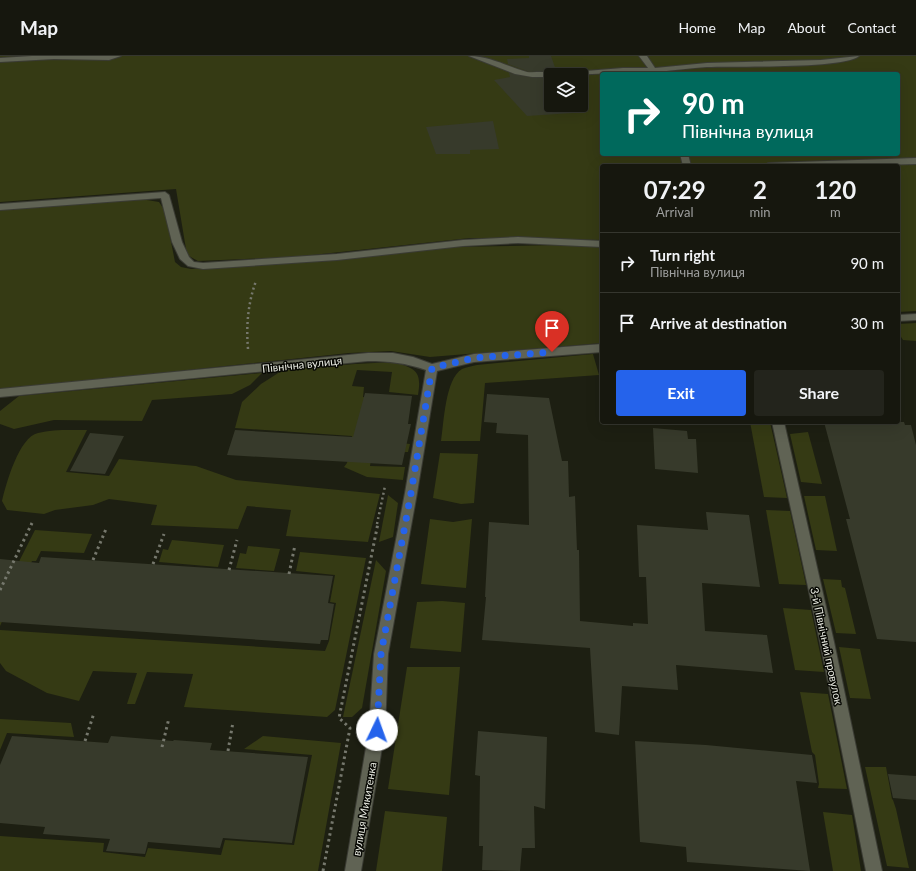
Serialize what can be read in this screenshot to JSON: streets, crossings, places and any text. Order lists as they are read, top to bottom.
{
  "streets": {
    "street": ["Північна вулиця", "3-й Північний провулок", "вулиця Микитенка"]
  },
  "crossings": [
    ["Північна вулиця", "вулиця Микитенка"]
  ],
  "page": {
    "header": "Map",
    "nav": [
      "Home",
      "Map",
      "About",
      "Contact"
    ],
    "turn": ["90 m", "Північна вулиця"],
    "eta": [
      "07:29",
      "Arrival",
      "2",
      "min",
      "120",
      "m"
    ],
    "list": [
      {
        "name": "Turn right",
        "note": "Північна вулиця",
        "value": "90 m"
      },
      {
        "name": "Arrive at destination",
        "value": "30 m"
      }
    ],
    "buttons": ["Exit", "Share"]
  }
}
